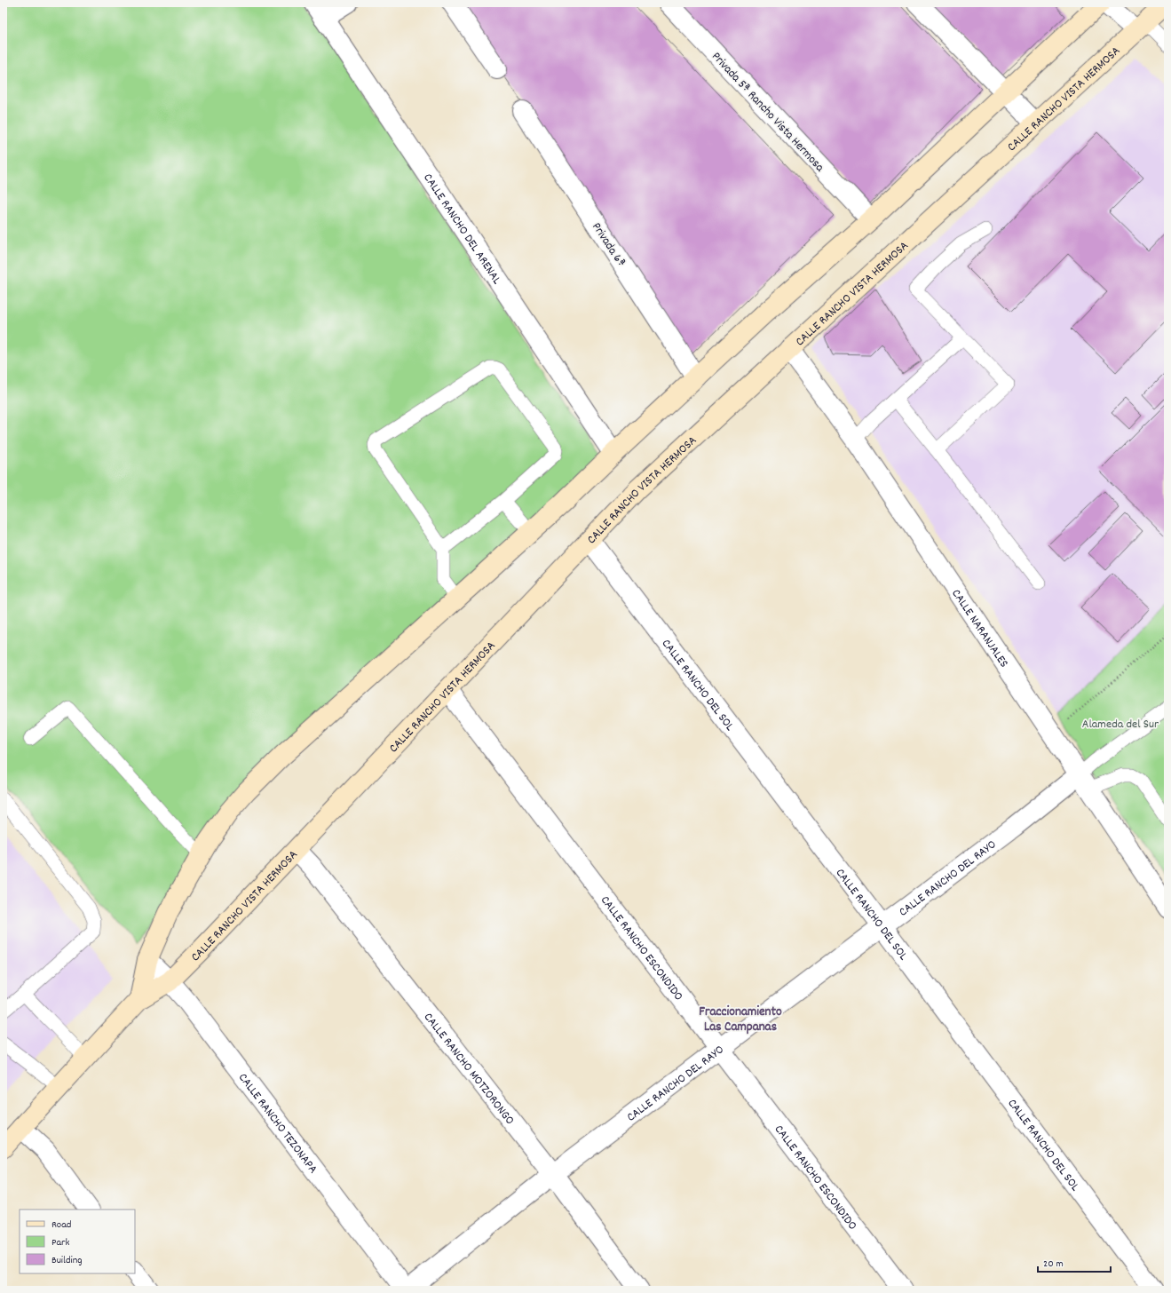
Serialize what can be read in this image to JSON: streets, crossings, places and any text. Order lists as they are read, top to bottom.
{
  "streets": {
    "street": [
      "CALLE RANCHO VISTA HERMOSA",
      "Privada 5ª Rancho Vista Hermosa",
      "CALLE RANCHO DEL ARENAL",
      "Privada 6ª",
      "CALLE NARANJALES",
      "CALLE RANCHO DEL SOL",
      "CALLE RANCHO DEL RAYO",
      "CALLE RANCHO ESCONDIDO",
      "CALLE RANCHO MOTZORONGO",
      "CALLE RANCHO TEZONAPA"
    ]
  },
  "crossings": [
    ["CALLE RANCHO VISTA HERMOSA", "CALLE NARANJALES"],
    ["CALLE RANCHO VISTA HERMOSA", "CALLE RANCHO DEL SOL"],
    ["CALLE RANCHO VISTA HERMOSA", "CALLE RANCHO ESCONDIDO"],
    ["CALLE RANCHO VISTA HERMOSA", "CALLE RANCHO MOTZORONGO"],
    ["CALLE RANCHO VISTA HERMOSA", "CALLE RANCHO TEZONAPA"],
    ["CALLE NARANJALES", "CALLE RANCHO DEL RAYO"],
    ["CALLE RANCHO DEL SOL", "CALLE RANCHO DEL RAYO"],
    ["CALLE RANCHO DEL RAYO", "CALLE RANCHO ESCONDIDO"],
    ["CALLE RANCHO DEL RAYO", "CALLE RANCHO MOTZORONGO"],
    ["CALLE RANCHO DEL RAYO", "CALLE RANCHO TEZONAPA"]
  ],
  "districts": ["Fraccionamiento Las Campanas"],
  "parks": ["Alameda del Sur"],
  "legend": ["Road", "Park", "Building"],
  "scale_bar": "20 m"
}
